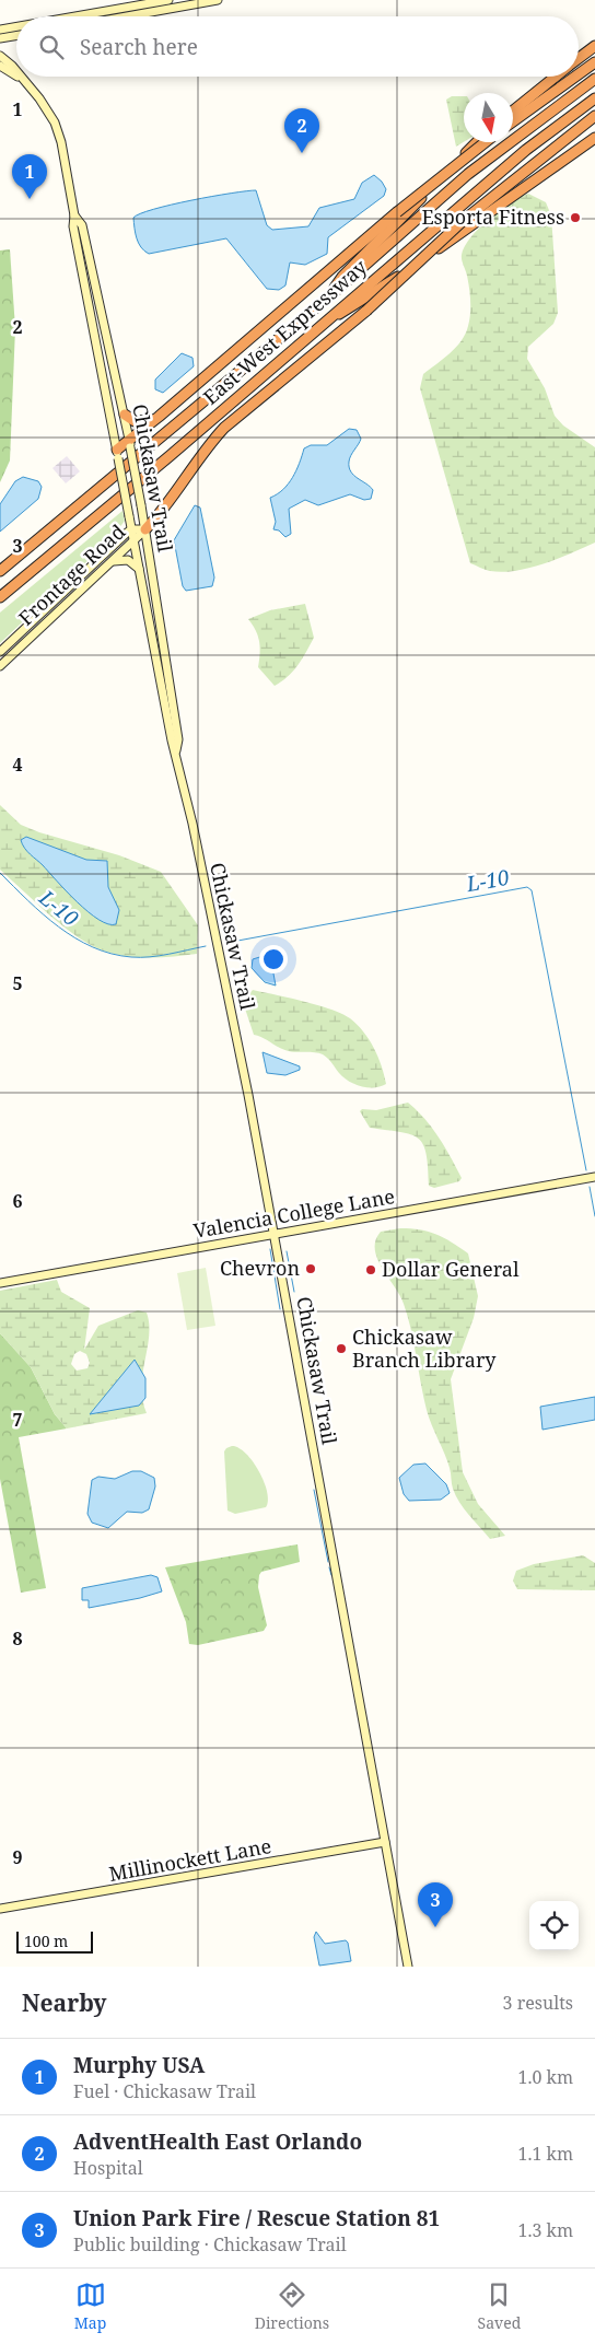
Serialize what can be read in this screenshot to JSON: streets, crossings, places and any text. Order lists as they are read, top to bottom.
{
  "streets": {
    "highway": ["East-West Expressway"],
    "street": [
      "Chickasaw Trail",
      "Frontage Road",
      "Valencia College Lane",
      "Millinockett Lane"
    ]
  },
  "crossings": [
    ["Chickasaw Trail", "Frontage Road"],
    ["Chickasaw Trail", "Valencia College Lane"],
    ["Chickasaw Trail", "Millinockett Lane"]
  ],
  "water": ["L-10"],
  "places": [
    "Esporta Fitness",
    "Chevron",
    "Dollar General",
    "Chickasaw Branch Library"
  ],
  "scale_bar": "100 m",
  "north": "bottom",
  "page": {
    "search": "Search here",
    "pins": ["2", "1", "3"],
    "scale": "100 m",
    "heading": ["Nearby", "3 results"],
    "list": [
      {
        "mark": "1",
        "name": "Murphy USA",
        "note": "Fuel · Chickasaw Trail",
        "value": "1.0 km"
      },
      {
        "mark": "2",
        "name": "AdventHealth East Orlando",
        "note": "Hospital",
        "value": "1.1 km"
      },
      {
        "mark": "3",
        "name": "Union Park Fire / Rescue Station 81",
        "note": "Public building · Chickasaw Trail",
        "value": "1.3 km"
      }
    ],
    "nav": ["Map", "Directions", "Saved"]
  },
  "grid": {
    "rows": [
      "1",
      "2",
      "3",
      "4",
      "5",
      "6",
      "7",
      "8",
      "9"
    ]
  }
}
